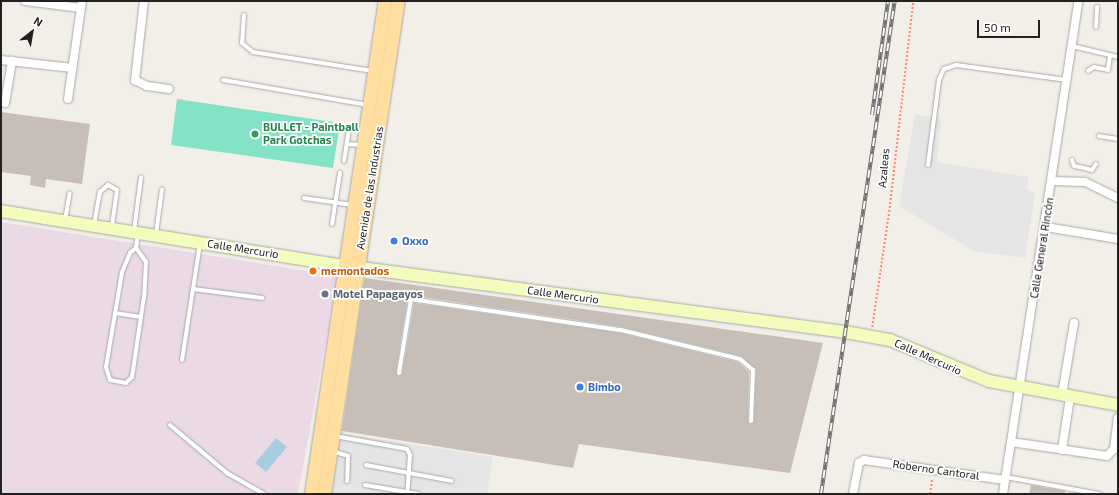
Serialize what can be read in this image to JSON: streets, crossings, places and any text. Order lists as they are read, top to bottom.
{
  "streets": {
    "main road": ["Avenida de las Industrias", "Calle Mercurio"],
    "street": ["Calle General Rincón", "Roberno Cantoral"],
    "path": ["Azaleas"]
  },
  "crossings": [
    ["Azaleas", "Calle Mercurio"],
    ["Avenida de las Industrias", "Calle Mercurio"],
    ["Calle General Rincón", "Calle Mercurio"],
    ["Calle General Rincón", "Roberno Cantoral"]
  ],
  "places": [
    "BULLET - Paintball Park Gotchas",
    "Oxxo",
    "memontados",
    "Motel Papagayos",
    "Bimbo"
  ],
  "scale_bar": "50 m",
  "north": "top right"
}
